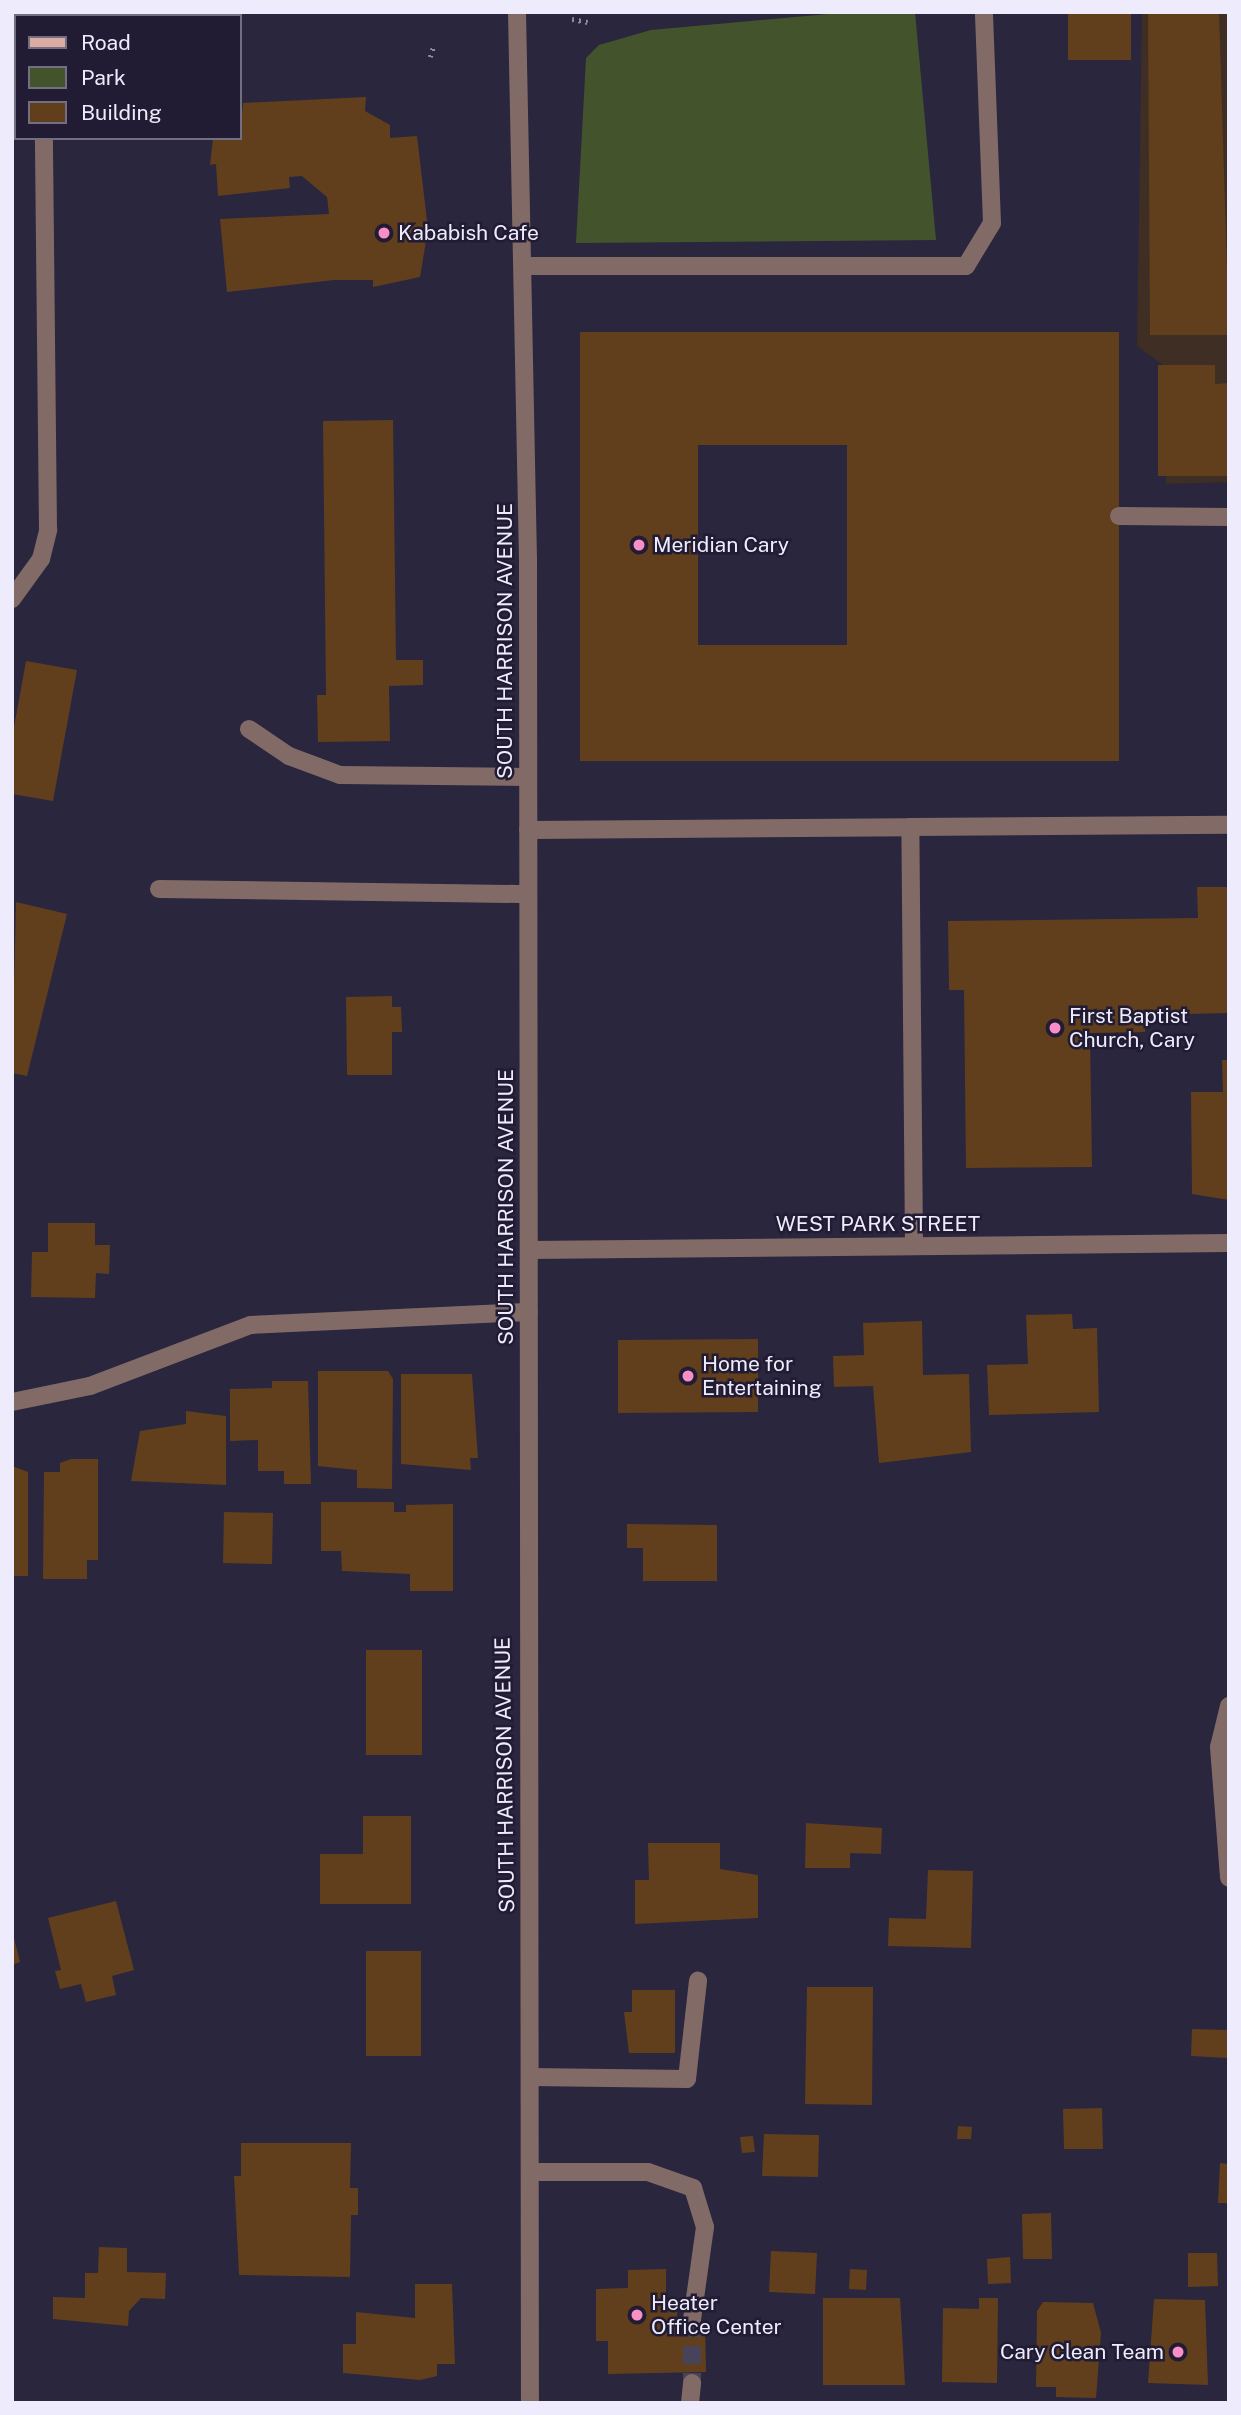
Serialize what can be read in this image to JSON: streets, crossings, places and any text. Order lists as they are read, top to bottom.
{
  "streets": {
    "street": ["SOUTH HARRISON AVENUE", "WEST PARK STREET"]
  },
  "crossings": [
    ["SOUTH HARRISON AVENUE", "WEST PARK STREET"]
  ],
  "places": [
    "Kababish Cafe",
    "Meridian Cary",
    "First Baptist Church, Cary",
    "Home for Entertaining",
    "Heater Office Center",
    "Cary Clean Team"
  ],
  "legend": ["Road", "Park", "Building"]
}
